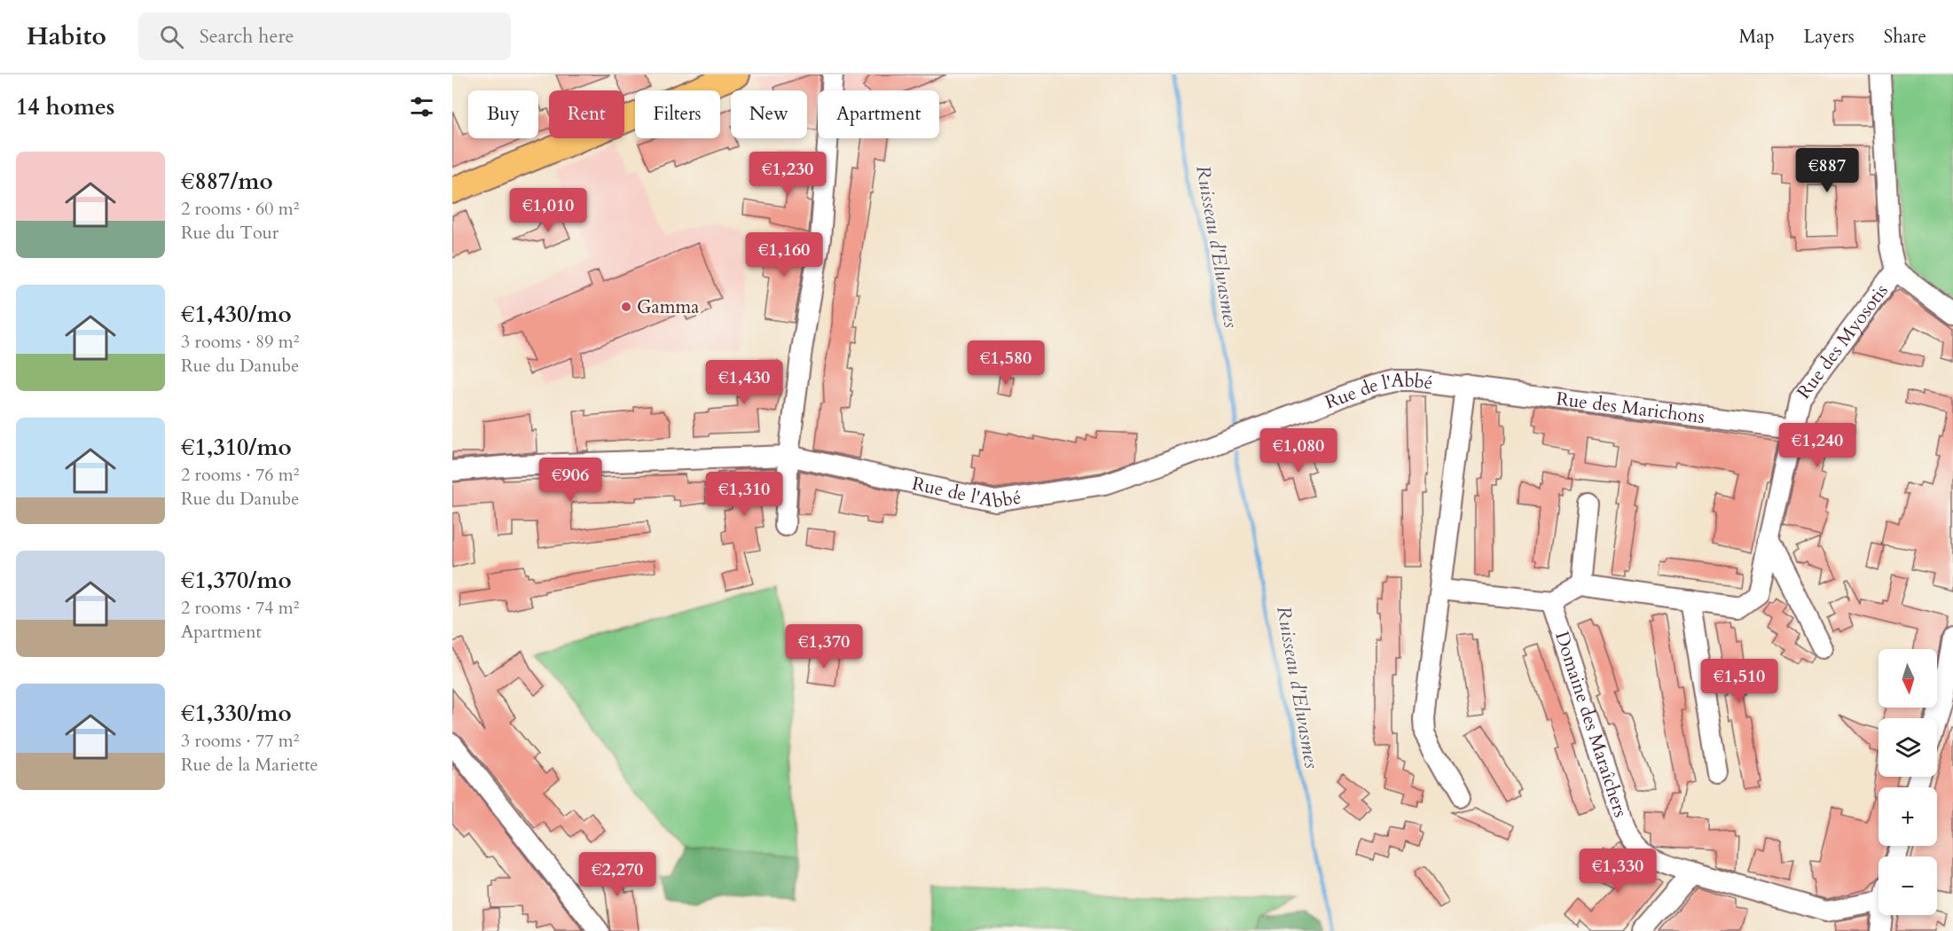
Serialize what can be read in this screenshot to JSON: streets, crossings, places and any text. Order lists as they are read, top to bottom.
{
  "streets": {
    "street": [
      "Rue des Myosotis",
      "Rue de l'Abbé",
      "Rue des Marichons",
      "Domaine des Maraîchers"
    ]
  },
  "crossings": [
    ["Rue des Myosotis", "Rue des Marichons"],
    ["Rue de l'Abbé", "Rue des Marichons"]
  ],
  "water": ["Ruisseau d'Elwasmes"],
  "places": ["Gamma"],
  "north": "bottom",
  "page": {
    "header": "Habito",
    "search": "Search here",
    "nav": ["Map", "Layers", "Share"],
    "heading": "14 homes",
    "chip": [
      "Buy",
      "Rent",
      "Filters",
      "New",
      "Apartment"
    ],
    "list": [
      {
        "name": "€887/mo",
        "note": "2 rooms · 60 m² · Rue du Tour"
      },
      {
        "name": "€1,430/mo",
        "note": "3 rooms · 89 m² · Rue du Danube"
      },
      {
        "name": "€1,310/mo",
        "note": "2 rooms · 76 m² · Rue du Danube"
      },
      {
        "name": "€1,370/mo",
        "note": "2 rooms · 74 m² · Apartment"
      },
      {
        "name": "€1,330/mo",
        "note": "3 rooms · 77 m² · Rue de la Mariette"
      }
    ],
    "price": [
      "€887",
      "€1,230",
      "€1,010",
      "€1,160",
      "€1,580",
      "€1,430",
      "€1,240",
      "€1,080",
      "€906",
      "€1,310",
      "€1,370",
      "€1,510",
      "€1,330",
      "€2,270"
    ],
    "map_buttons": ["+", "−"]
  }
}
